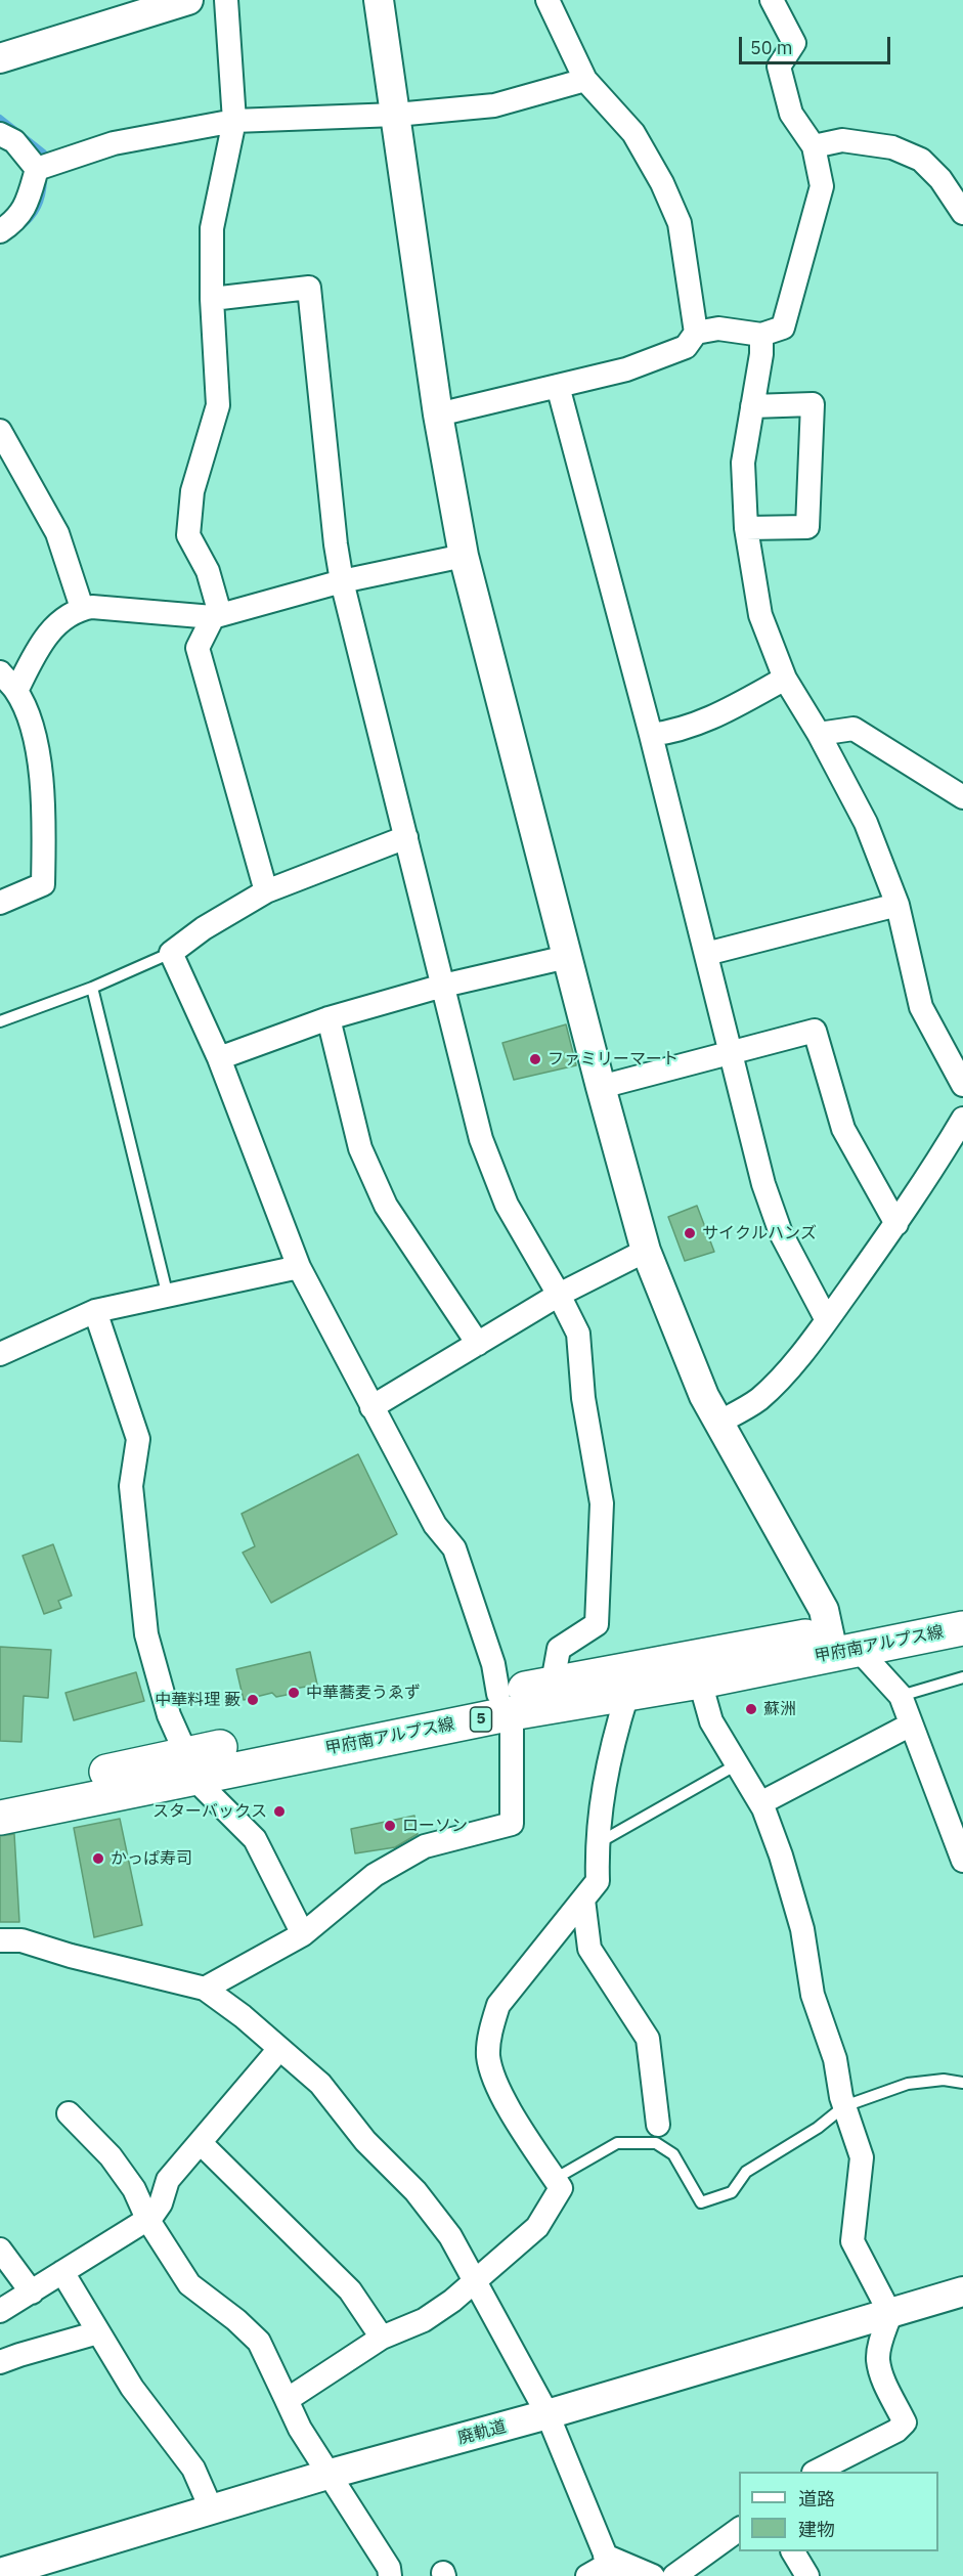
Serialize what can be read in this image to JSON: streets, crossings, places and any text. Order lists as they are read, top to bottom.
{
  "streets": {
    "main road": ["甲府南アルプス線", "5"],
    "street": ["廃軌道"]
  },
  "places": [
    "ファミリーマート",
    "サイクルハンズ",
    "中華蕎麦うゑず",
    "中華料理 藪",
    "蘇洲",
    "スターバックス",
    "ローソン",
    "かっぱ寿司"
  ],
  "legend": ["道路", "建物"],
  "scale_bar": "50 m"
}
